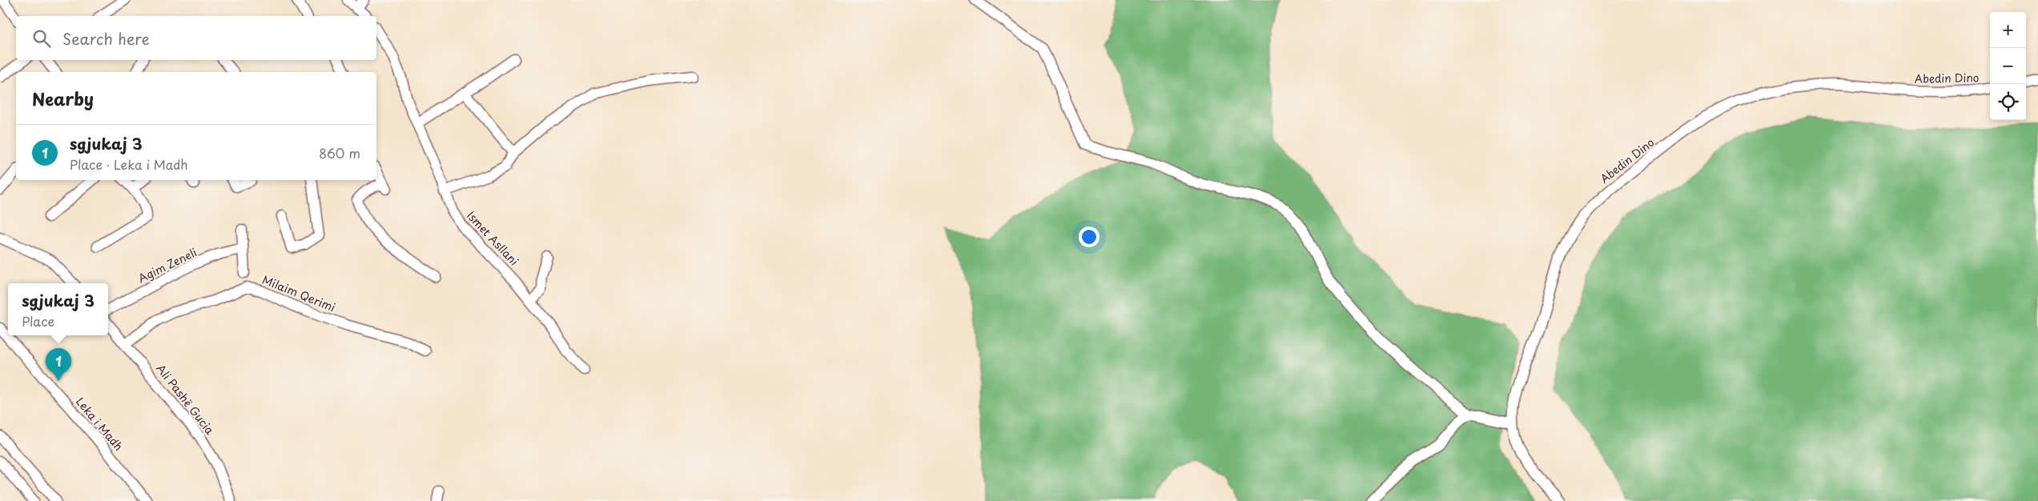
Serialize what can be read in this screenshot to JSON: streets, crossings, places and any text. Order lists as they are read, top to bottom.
{
  "streets": {
    "street": [
      "Abedin Dino",
      "Ismet Asllani",
      "Agim Zeneli",
      "Milaim Qerimi",
      "Ali Pashë Gucia",
      "Leka i Madh"
    ]
  },
  "crossings": [
    ["Milaim Qerimi", "Ali Pashë Gucia"]
  ],
  "page": {
    "map_buttons": ["+", "−"],
    "search": "Search here",
    "heading": "Nearby",
    "list": [
      {
        "mark": "1",
        "name": "sgjukaj 3",
        "note": "Place · Leka i Madh",
        "value": "860 m"
      }
    ],
    "popup": ["sgjukaj 3", "Place"],
    "pins": "1"
  }
}
